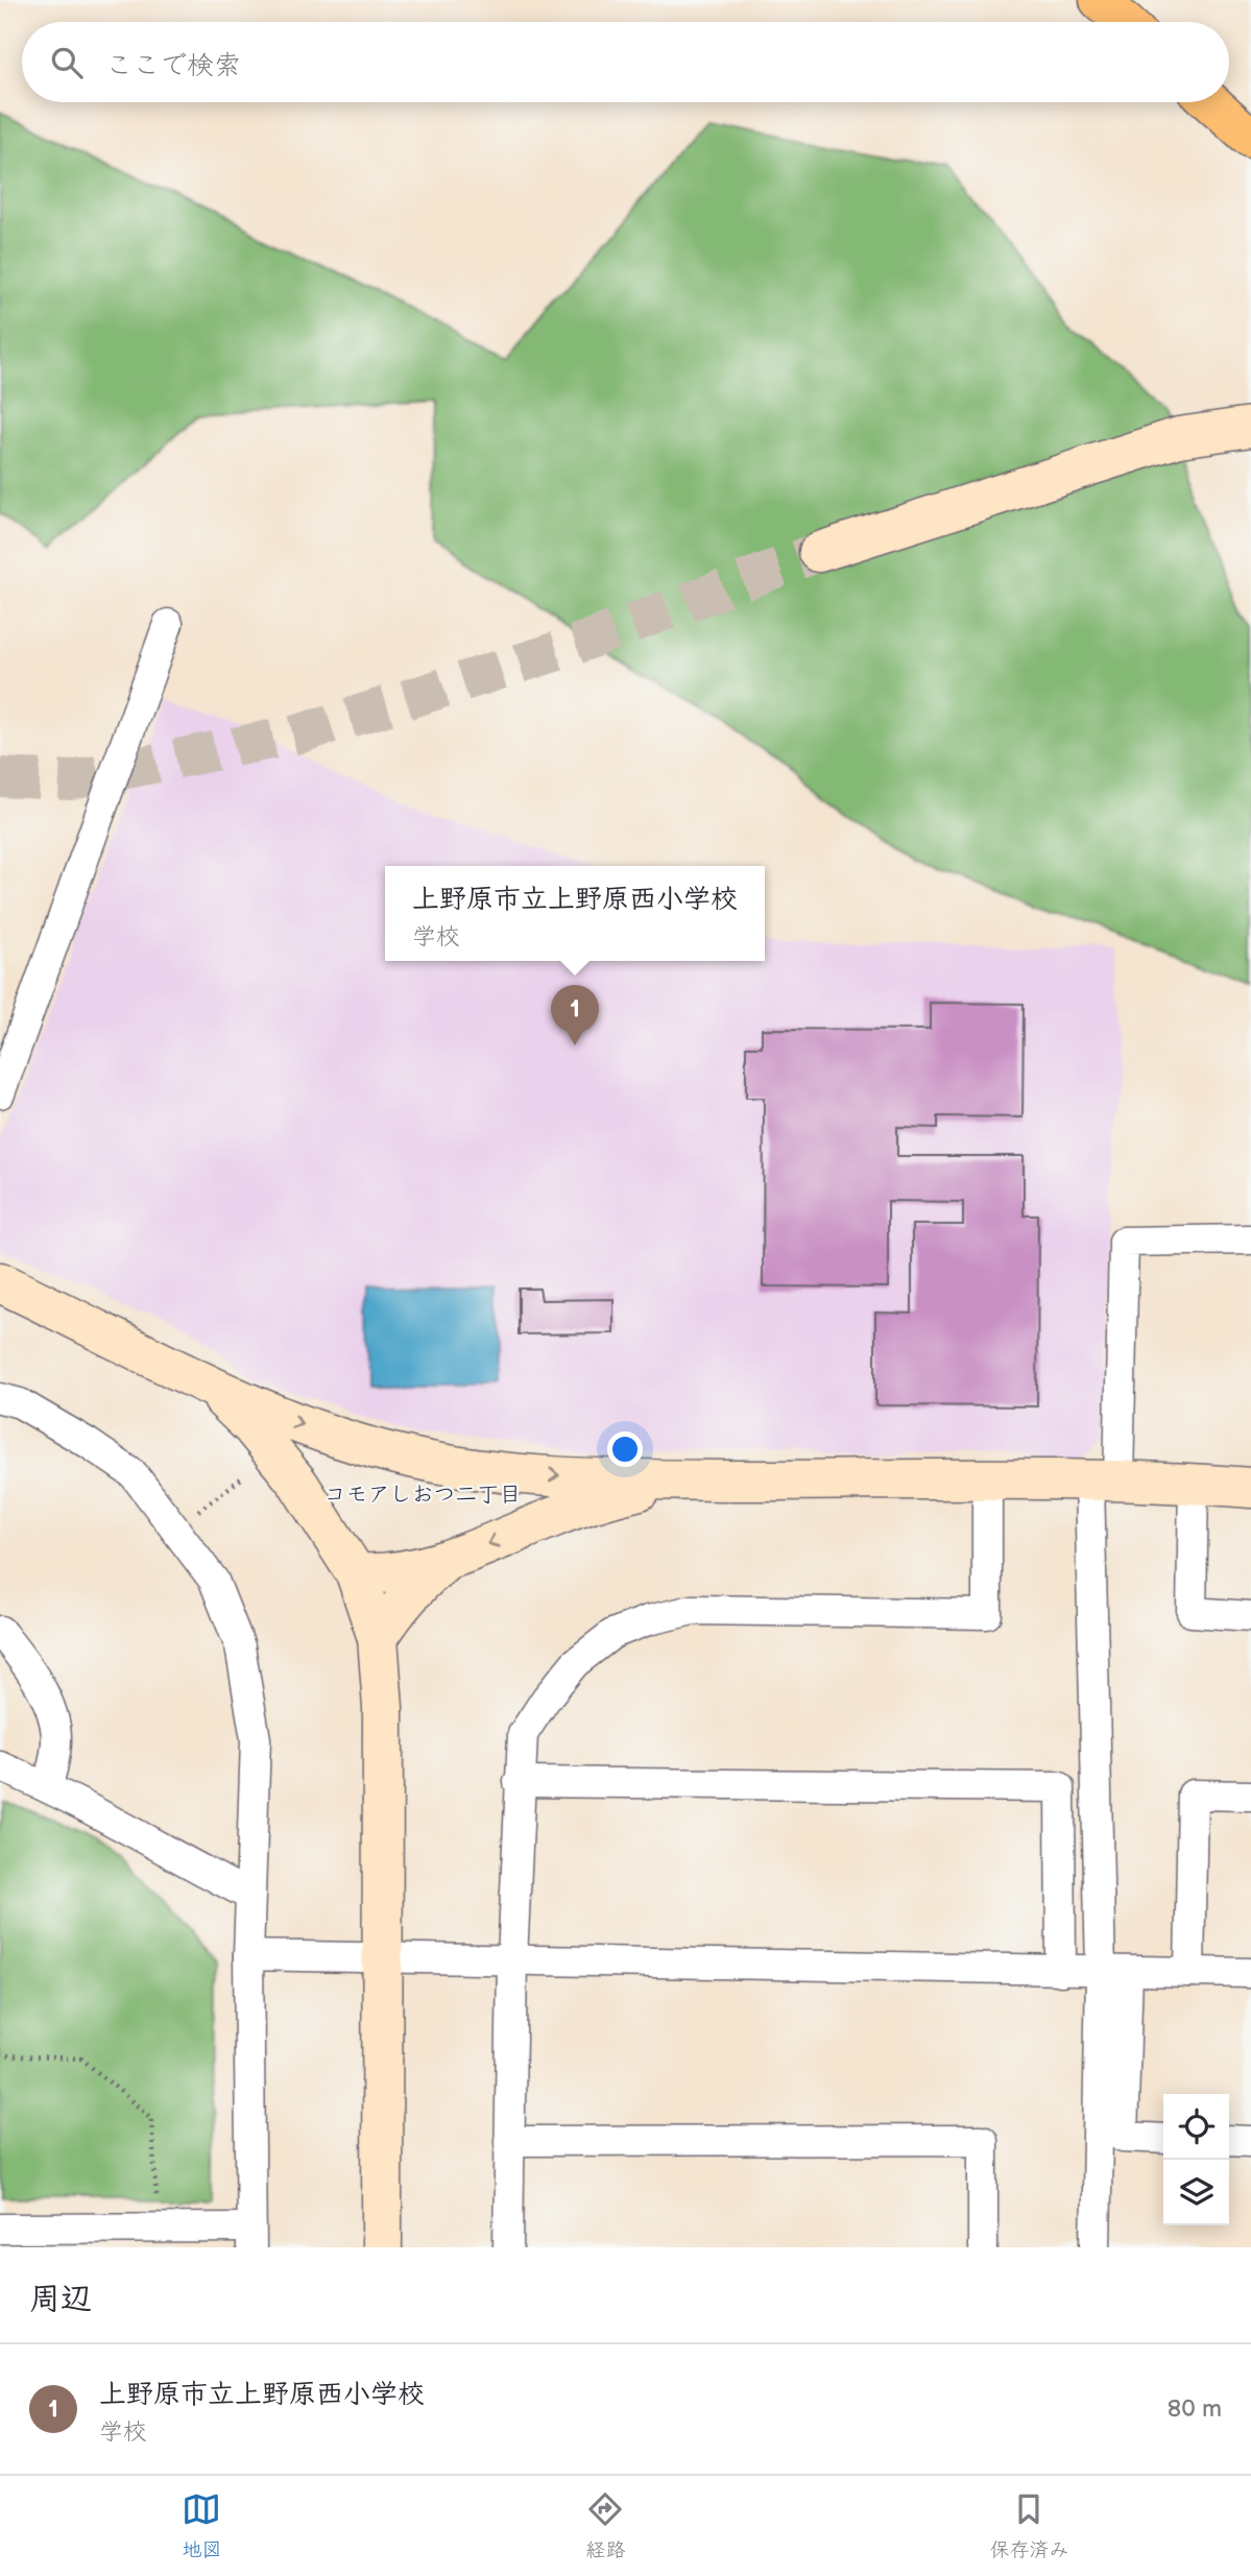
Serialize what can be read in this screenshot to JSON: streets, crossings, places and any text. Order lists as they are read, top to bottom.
{
  "districts": ["コモアしおつ二丁目"],
  "page": {
    "search": "ここで検索",
    "popup": ["上野原市立上野原西小学校", "学校"],
    "pins": "1",
    "heading": "周辺",
    "list": [
      {
        "mark": "1",
        "name": "上野原市立上野原西小学校",
        "note": "学校",
        "value": "80 m"
      }
    ],
    "nav": ["地図", "経路", "保存済み"]
  }
}
